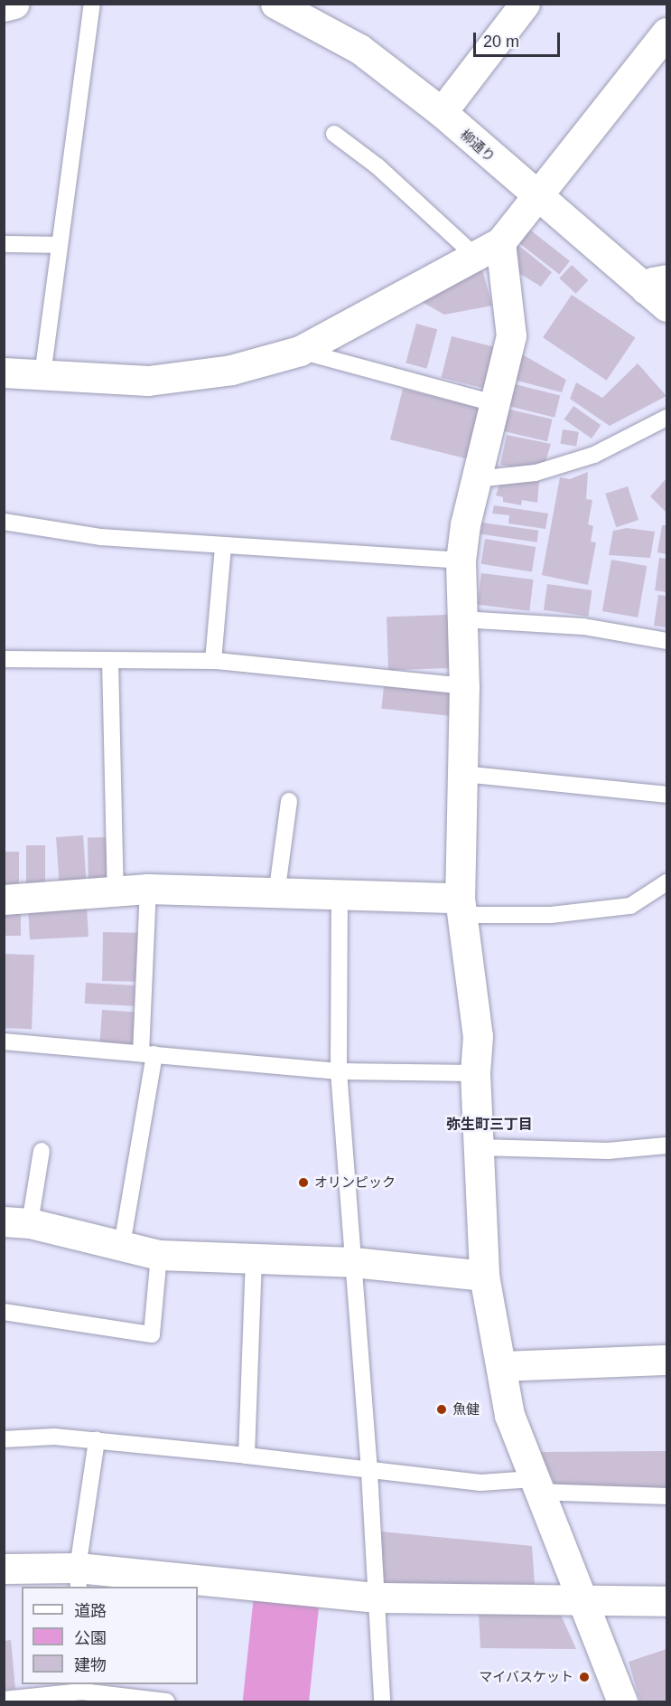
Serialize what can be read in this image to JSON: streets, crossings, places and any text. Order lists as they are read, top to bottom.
{
  "streets": {
    "street": ["柳通り"]
  },
  "districts": ["弥生町三丁目"],
  "places": ["オリンピック", "魚健", "マイバスケット"],
  "legend": ["道路", "公園", "建物"],
  "scale_bar": "20 m"
}
